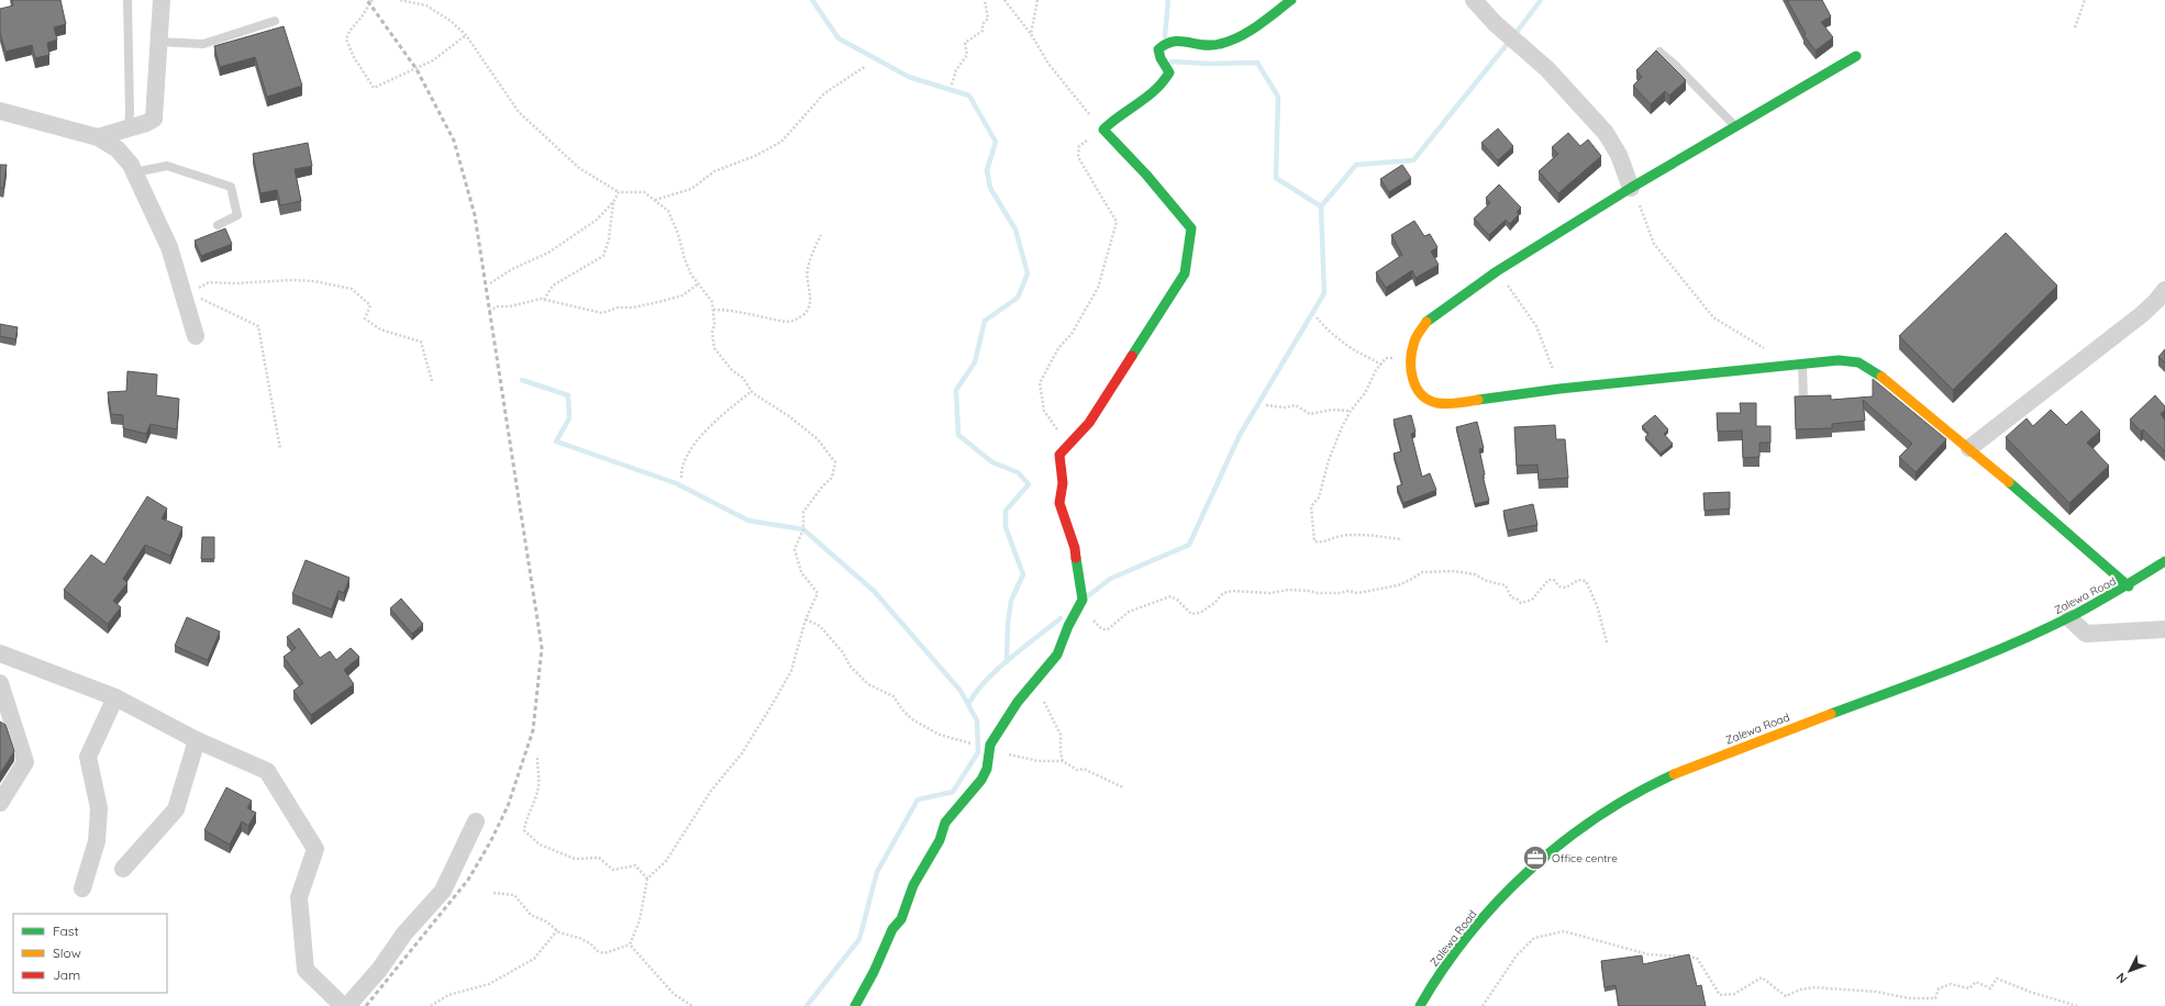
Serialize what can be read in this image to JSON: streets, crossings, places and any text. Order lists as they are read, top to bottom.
{
  "streets": {
    "main road": ["Zalewa Road"]
  },
  "places": {
    "office": ["Office centre"]
  },
  "legend": ["Fast", "Slow", "Jam"],
  "north": "bottom left"
}
